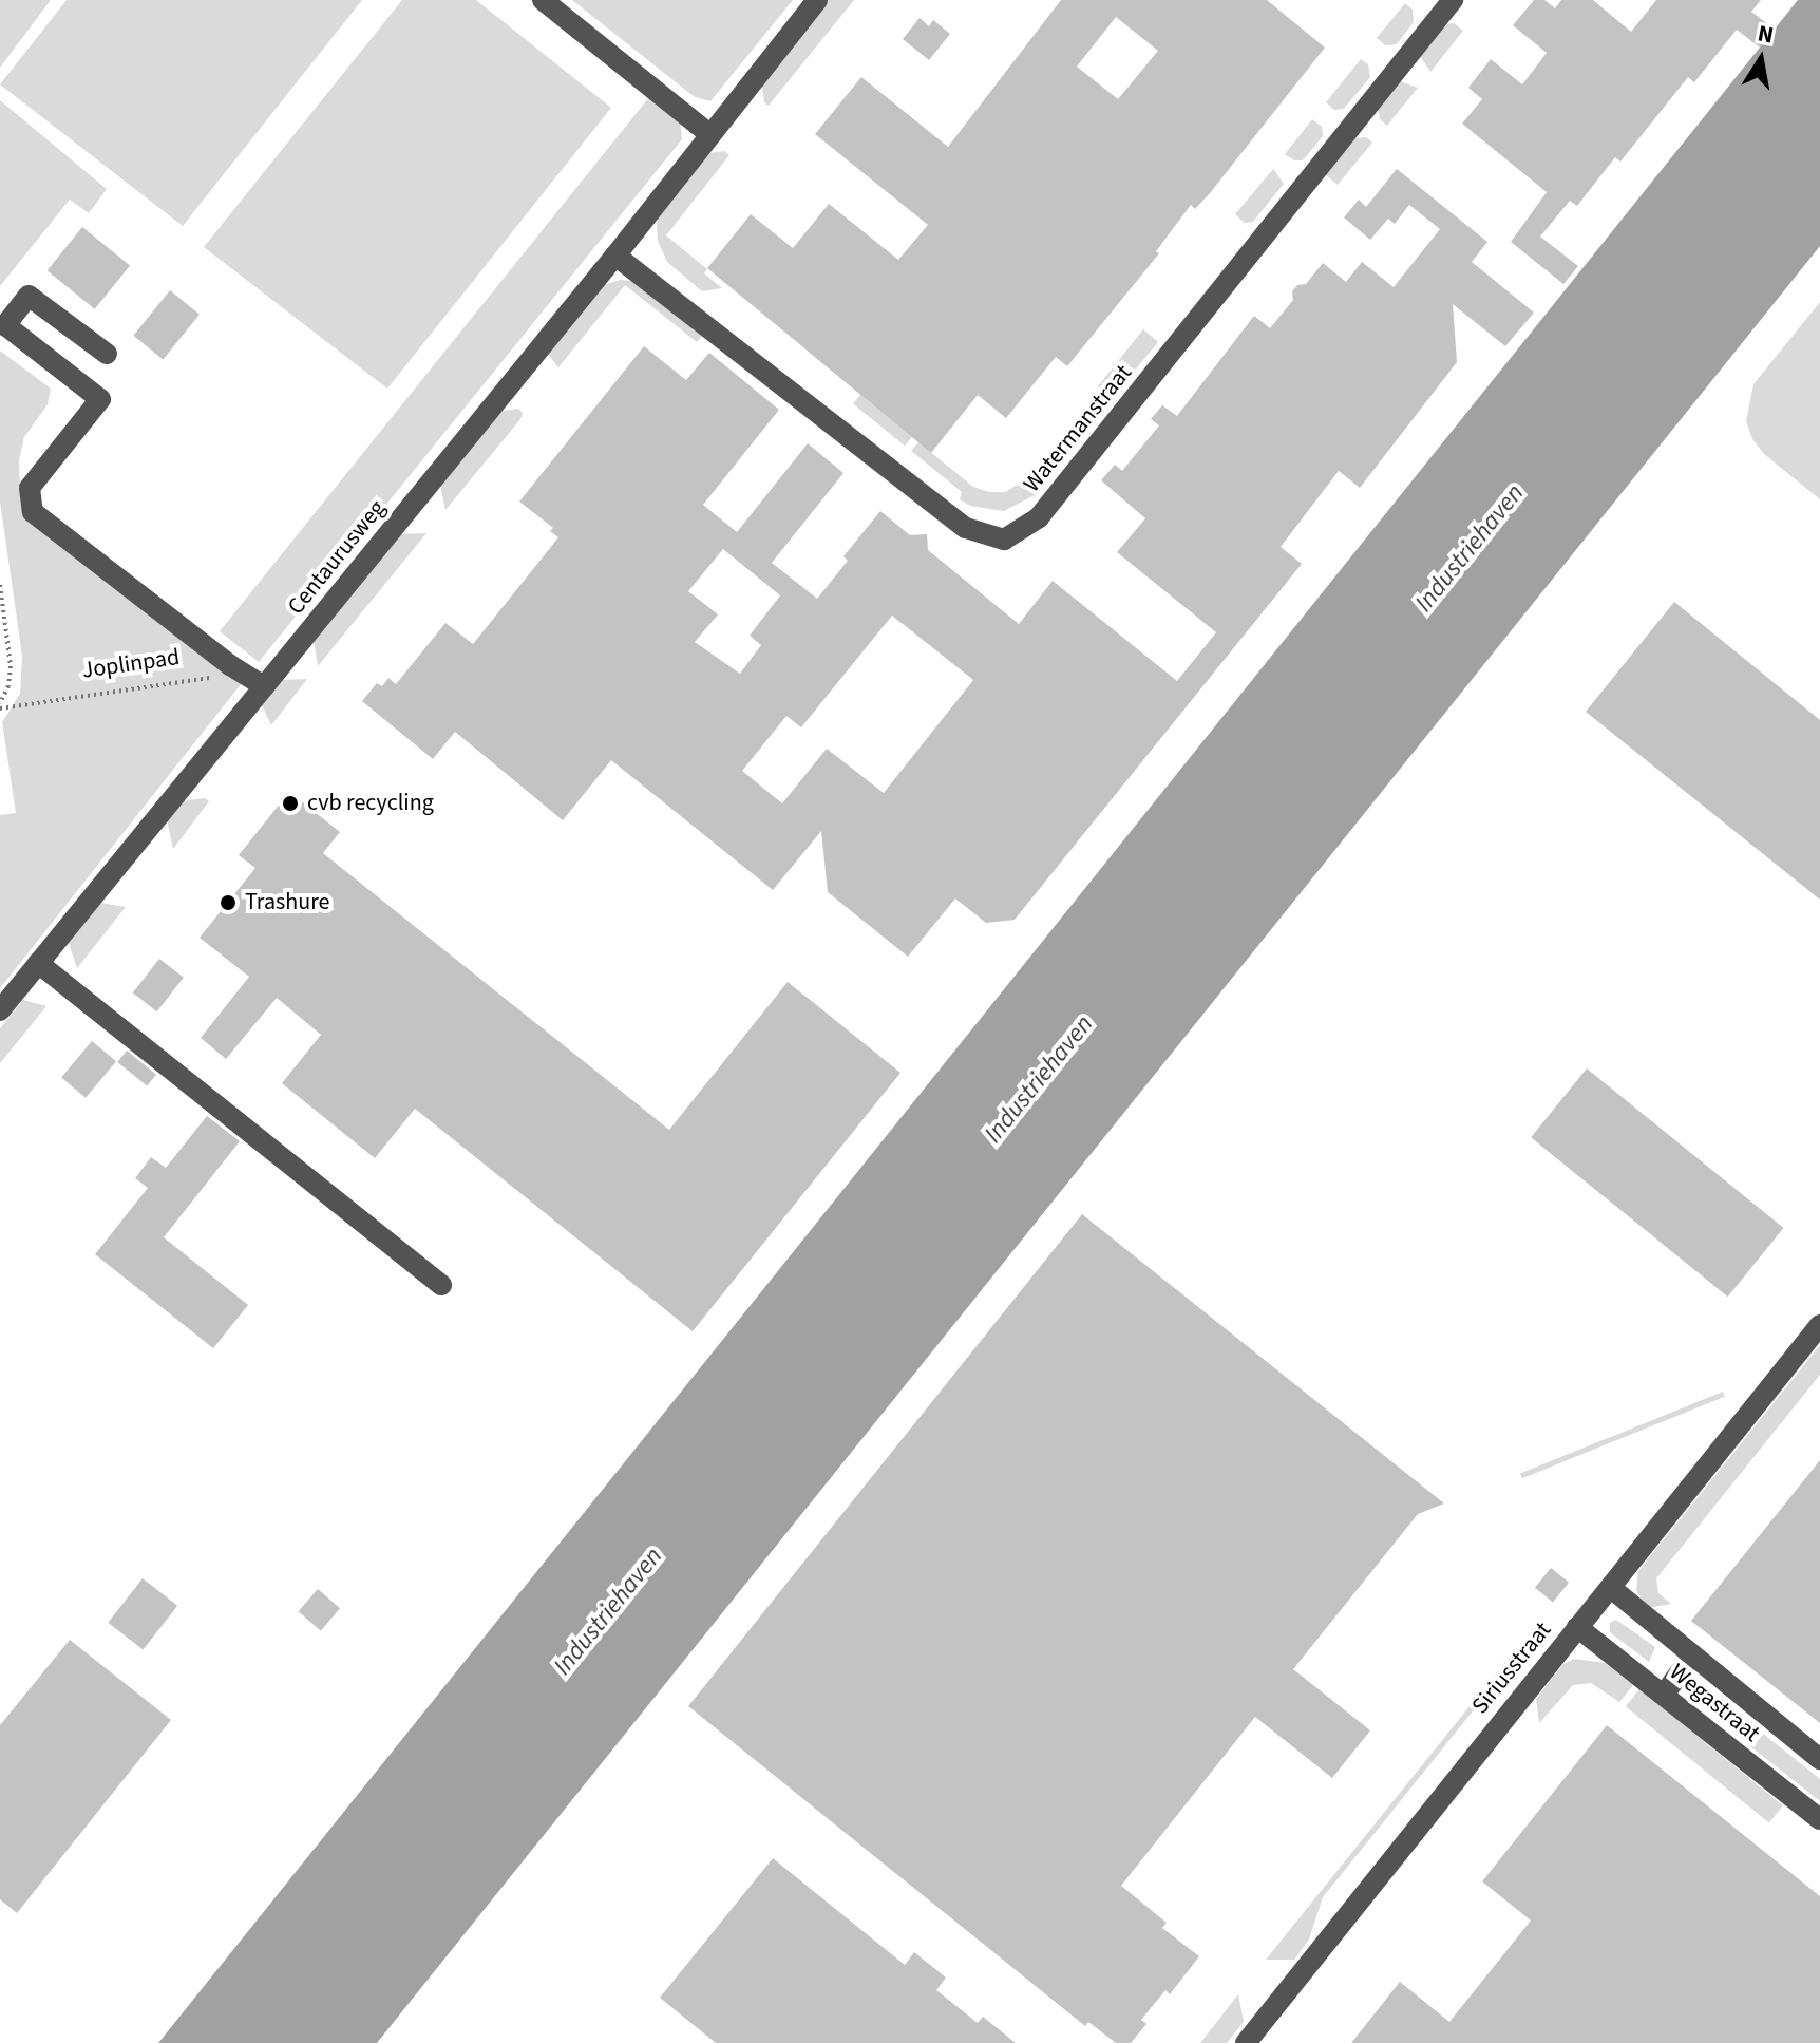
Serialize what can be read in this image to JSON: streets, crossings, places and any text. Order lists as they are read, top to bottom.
{
  "streets": {
    "street": [
      "Watermanstraat",
      "Centaurusweg",
      "Siriusstraat",
      "Wegastraat"
    ],
    "path": ["Joplinpad"]
  },
  "crossings": [
    ["Watermanstraat", "Centaurusweg"],
    ["Centaurusweg", "Joplinpad"],
    ["Siriusstraat", "Wegastraat"]
  ],
  "water": ["Industriehaven"],
  "places": ["cvb recycling", "Trashure"],
  "north": "top"
}
